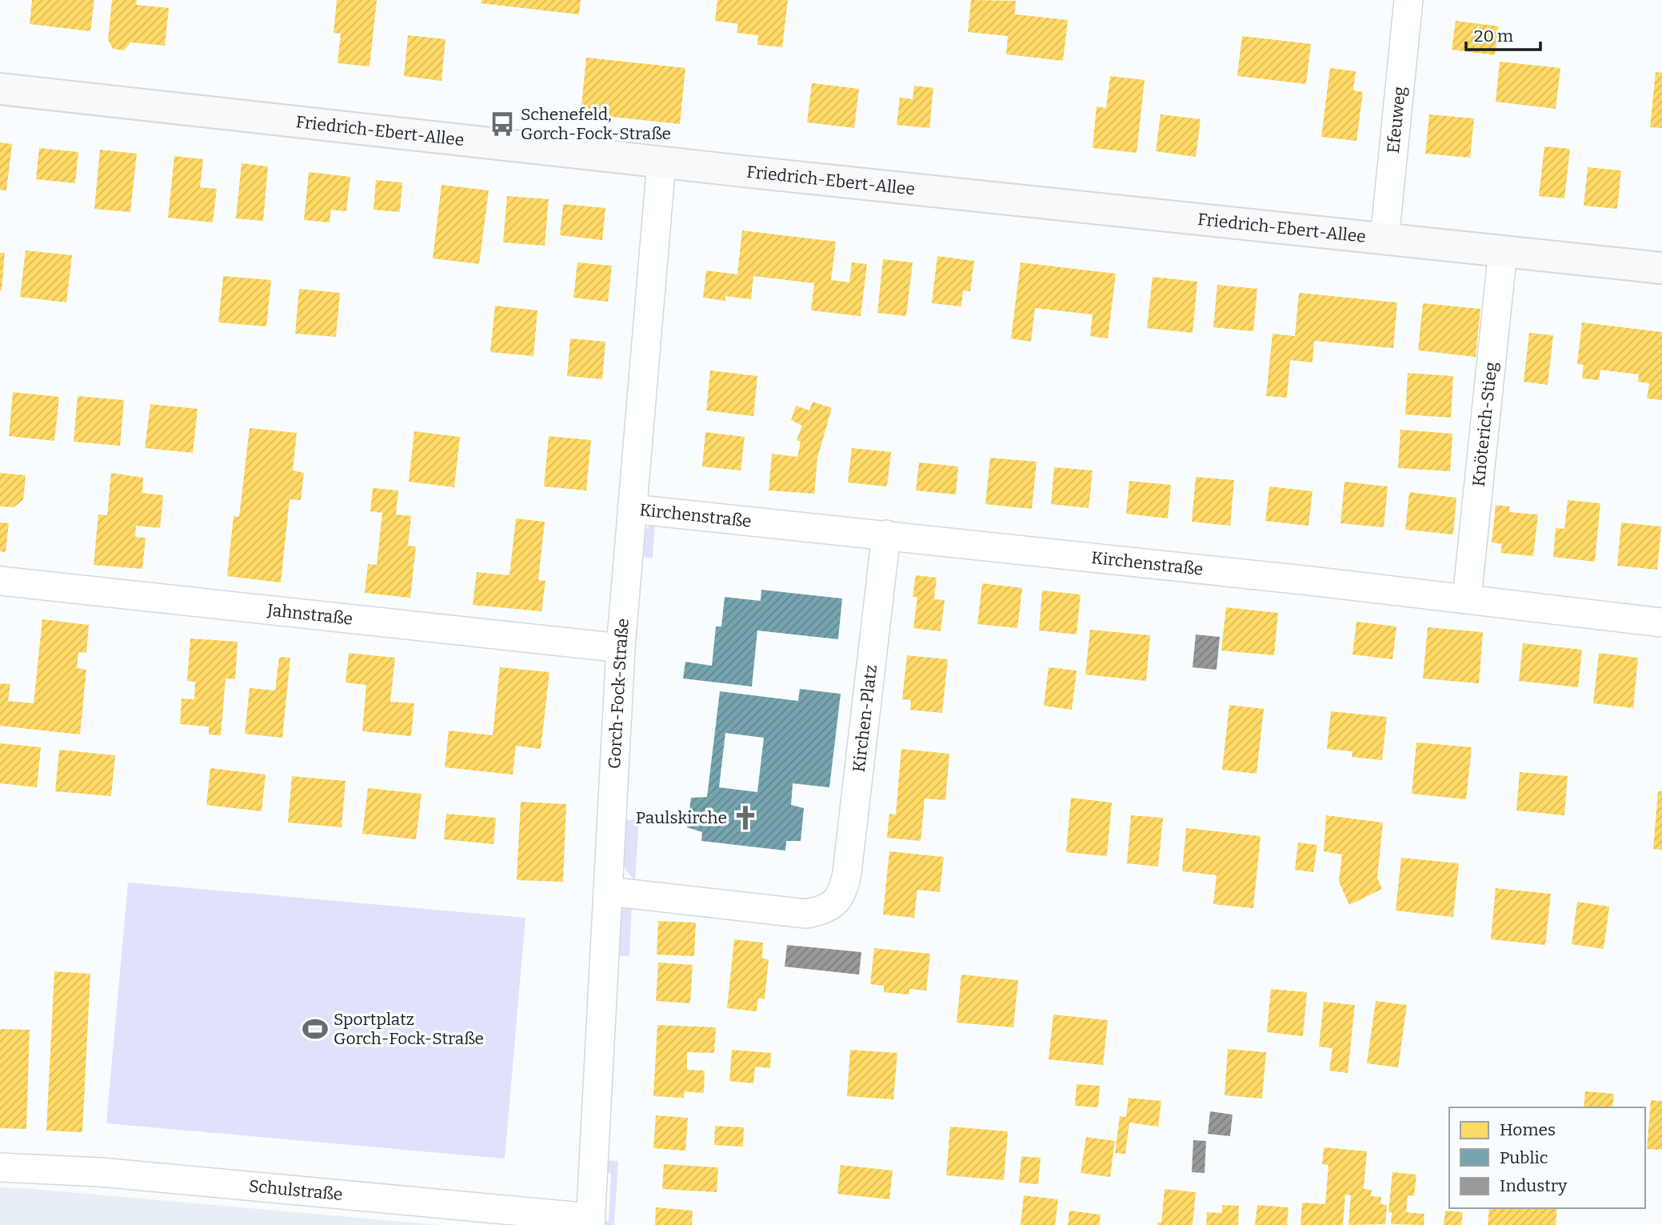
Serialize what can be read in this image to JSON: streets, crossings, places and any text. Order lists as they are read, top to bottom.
{
  "streets": {
    "street": [
      "Efeuweg",
      "Friedrich-Ebert-Allee",
      "Knöterich-Stieg",
      "Kirchenstraße",
      "Jahnstraße",
      "Gorch-Fock-Straße",
      "Kirchen-Platz",
      "Schulstraße"
    ]
  },
  "crossings": [
    ["Efeuweg", "Friedrich-Ebert-Allee"],
    ["Friedrich-Ebert-Allee", "Knöterich-Stieg"],
    ["Friedrich-Ebert-Allee", "Gorch-Fock-Straße"],
    ["Knöterich-Stieg", "Kirchenstraße"],
    ["Kirchenstraße", "Gorch-Fock-Straße"],
    ["Kirchenstraße", "Kirchen-Platz"],
    ["Jahnstraße", "Gorch-Fock-Straße"],
    ["Gorch-Fock-Straße", "Kirchen-Platz"],
    ["Gorch-Fock-Straße", "Schulstraße"]
  ],
  "places": {
    "bus stop": ["Schenefeld, Gorch-Fock-Straße"],
    "church": ["Paulskirche"],
    "sports": ["Sportplatz Gorch-Fock-Straße"]
  },
  "legend": ["Homes", "Public", "Industry"],
  "scale_bar": "20 m"
}
